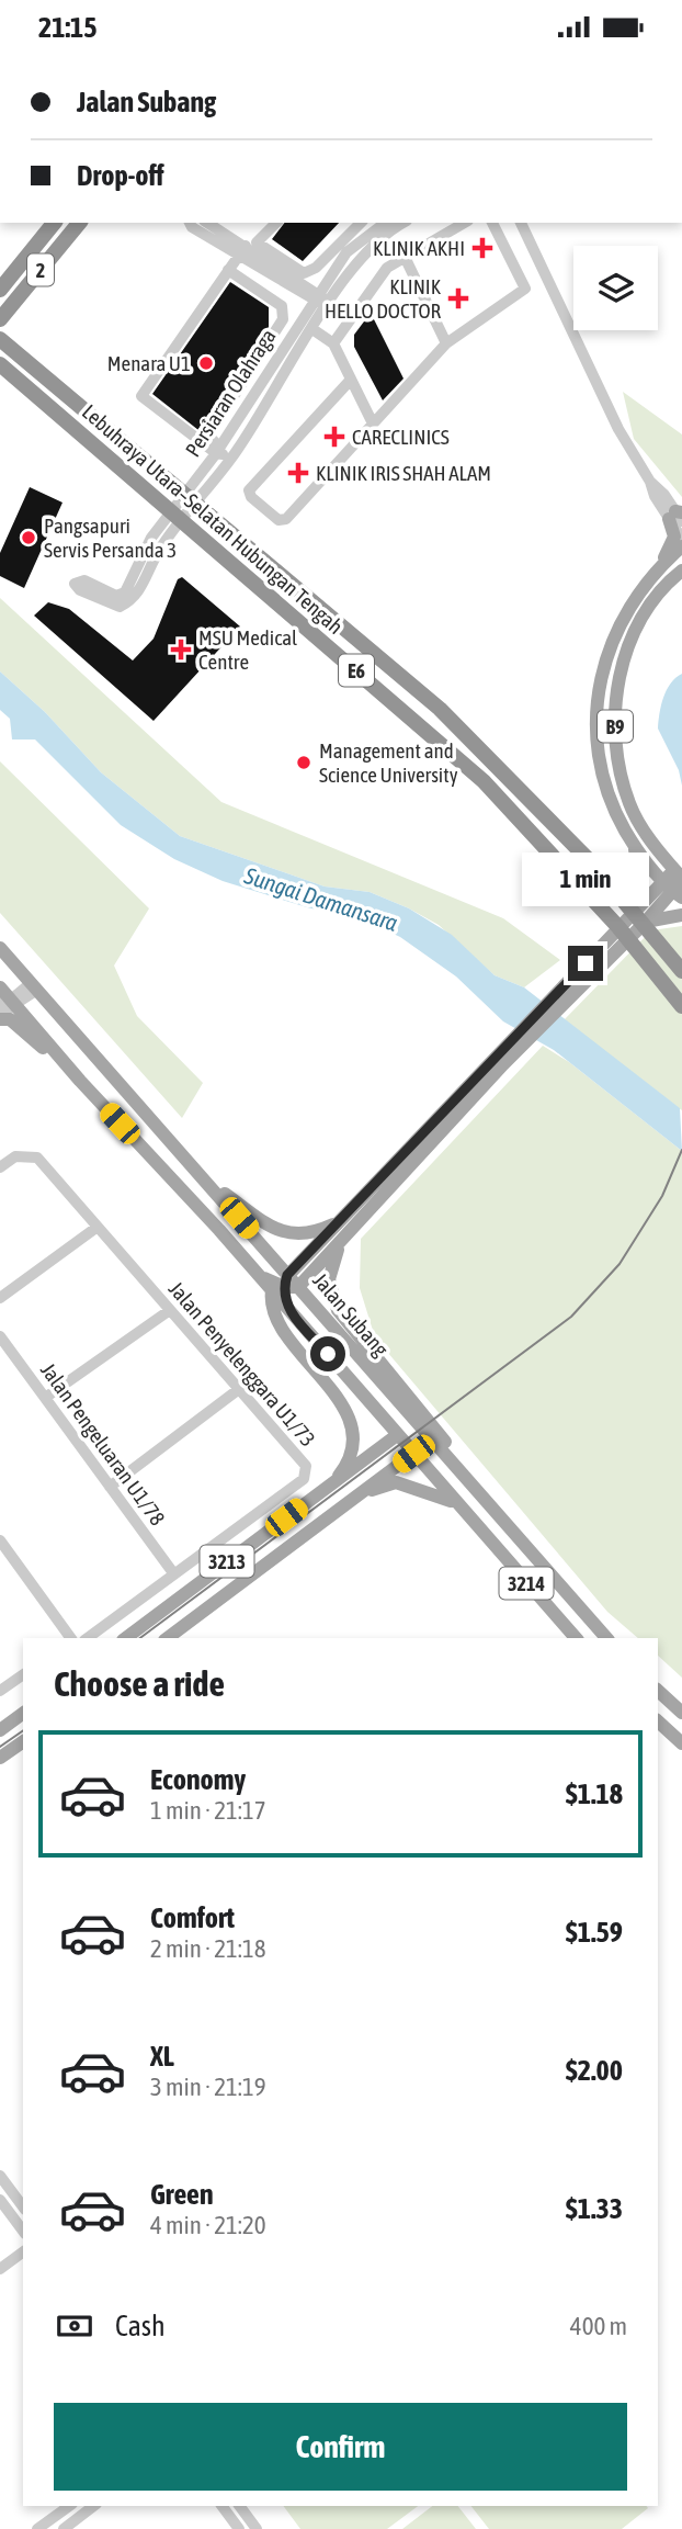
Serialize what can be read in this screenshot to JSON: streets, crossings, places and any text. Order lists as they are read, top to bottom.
{
  "streets": {
    "highway": ["2", "Lebuhraya Utara–Selatan Hubungan Tengah", "E6"],
    "main road": [
      "B9",
      "Jalan Subang",
      "3213",
      "3214"
    ],
    "street": ["Persiaran Olahraga", "Jalan Penyelenggara U1/73", "Jalan Pengeluaran U1/78"]
  },
  "crossings": [
    ["Jalan Subang", "3213"],
    ["Jalan Penyelenggara U1/73", "Jalan Pengeluaran U1/78"]
  ],
  "water": ["Sungai Damansara"],
  "places": {
    "health": [
      "KLINIK AKHI",
      "KLINIK HELLO DOCTOR",
      "CARECLINICS",
      "KLINIK IRIS SHAH ALAM",
      "MSU Medical Centre"
    ],
    "other": ["Menara U1", "Pangsapuri Servis Persanda 3", "Management and Science University"]
  },
  "page": {
    "status": "21:15",
    "banner": ["Jalan Subang", "Drop-off"],
    "bubble": "1 min",
    "heading": "Choose a ride",
    "list": [
      {
        "name": "Economy",
        "note": "1 min · 21:17",
        "value": "$1.18"
      },
      {
        "name": "Comfort",
        "note": "2 min · 21:18",
        "value": "$1.59"
      },
      {
        "name": "XL",
        "note": "3 min · 21:19",
        "value": "$2.00"
      },
      {
        "name": "Green",
        "note": "4 min · 21:20",
        "value": "$1.33"
      }
    ],
    "pay": ["Cash", "400 m"],
    "buttons": "Confirm"
  }
}
